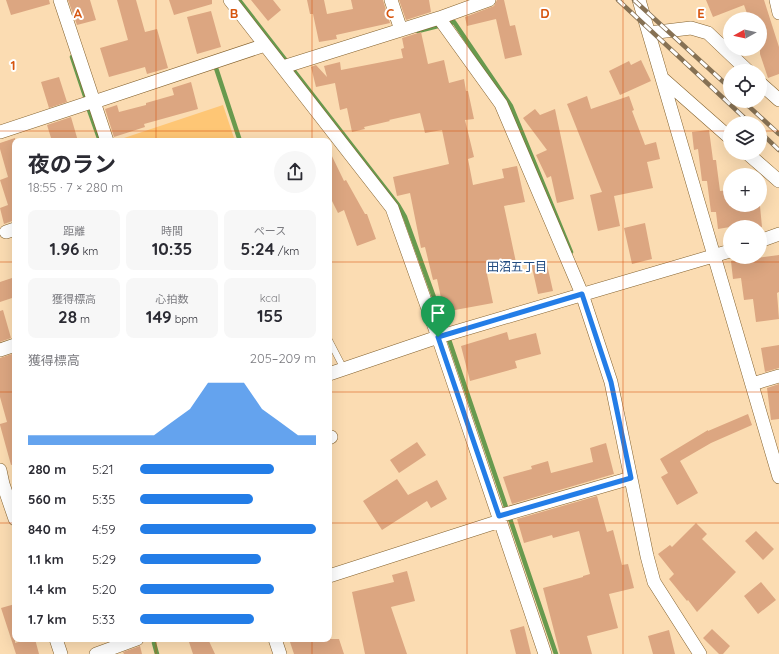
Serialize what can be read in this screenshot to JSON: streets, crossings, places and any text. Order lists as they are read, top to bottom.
{
  "districts": ["田沼五丁目"],
  "north": "left",
  "page": {
    "map_buttons": ["+", "−"],
    "heading": ["夜のラン", "18:55 · 7 × 280 m"],
    "stats": [
      ["距離", "1.96 km"],
      ["時間", "10:35"],
      ["ペース", "5:24 /km"],
      ["獲得標高", "28 m"],
      ["心拍数", "149 bpm"],
      ["kcal", "155"]
    ],
    "chart": ["獲得標高", "205–209 m"],
    "list": [
      {
        "name": "280 m",
        "note": "5:21"
      },
      {
        "name": "560 m",
        "note": "5:35"
      },
      {
        "name": "840 m",
        "note": "4:59"
      },
      {
        "name": "1.1 km",
        "note": "5:29"
      },
      {
        "name": "1.4 km",
        "note": "5:20"
      },
      {
        "name": "1.7 km",
        "note": "5:33"
      }
    ]
  },
  "grid": {
    "columns": [
      "A",
      "B",
      "C",
      "D",
      "E"
    ],
    "rows": ["1"]
  }
}
